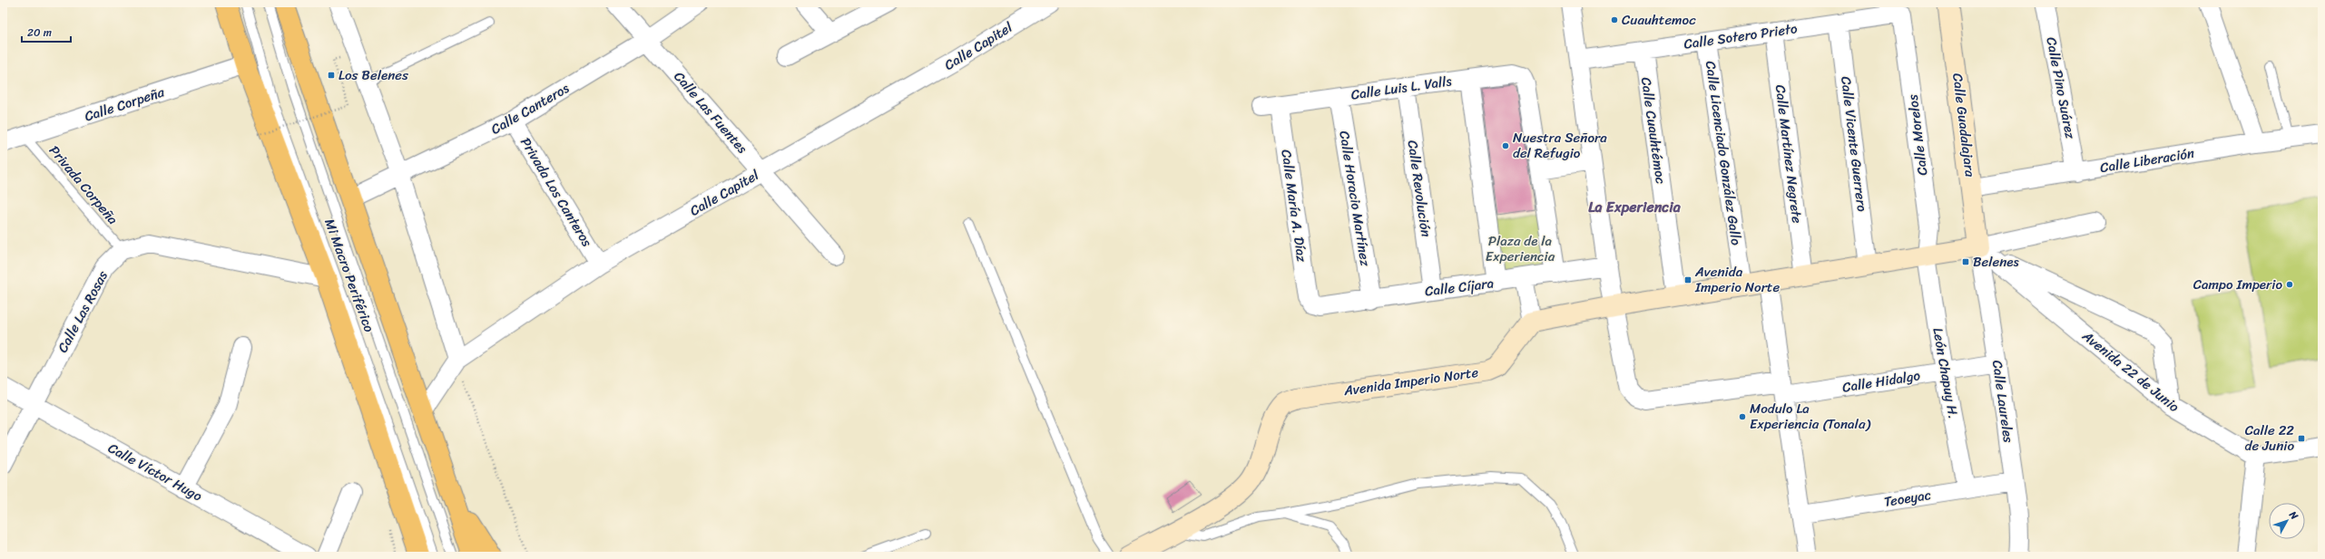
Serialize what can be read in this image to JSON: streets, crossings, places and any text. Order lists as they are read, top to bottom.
{
  "streets": {
    "street": [
      "Calle Sotero Prieto",
      "Calle Capitel",
      "Calle Luis L. Valls",
      "Calle Pino Suárez",
      "Calle Corpeña",
      "Calle Canteros",
      "Calle Las Fuentes",
      "Calle Guadalajara",
      "Calle Cuauhtémoc",
      "Calle Morelos",
      "Calle Vicente Guerrero",
      "Calle Licenciado González Gallo",
      "Calle Martínez Negrete",
      "Calle Liberación",
      "Calle Revolución",
      "Privada Los Canteros",
      "Calle Horacio Martínez",
      "Calle María A. Díaz",
      "Calle Cíjara",
      "Calle Las Rosas",
      "Avenida 22 de Junio",
      "León Chapuy H.",
      "Avenida Imperio Norte",
      "Calle Hidalgo",
      "Calle Laureles",
      "Calle Víctor Hugo",
      "Teoeyac"
    ],
    "lane": ["Privada Corpeña", "Mi Macro Periférico"]
  },
  "crossings": [
    ["Calle Sotero Prieto", "Calle Cuauhtémoc"],
    ["Calle Sotero Prieto", "Calle Morelos"],
    ["Calle Sotero Prieto", "Calle Vicente Guerrero"],
    ["Calle Sotero Prieto", "Calle Licenciado González Gallo"],
    ["Calle Sotero Prieto", "Calle Martínez Negrete"],
    ["Calle Capitel", "Calle Las Fuentes"],
    ["Calle Capitel", "Privada Los Canteros"],
    ["Calle Luis L. Valls", "Calle Revolución"],
    ["Calle Luis L. Valls", "Calle Horacio Martínez"],
    ["Calle Luis L. Valls", "Calle María A. Díaz"],
    ["Calle Pino Suárez", "Calle Liberación"],
    ["Calle Corpeña", "Privada Corpeña"],
    ["Calle Canteros", "Calle Las Fuentes"],
    ["Calle Canteros", "Privada Los Canteros"],
    ["Calle Guadalajara", "Calle Liberación"],
    ["Calle Guadalajara", "Avenida 22 de Junio"],
    ["Calle Guadalajara", "Calle Laureles"],
    ["Calle Morelos", "León Chapuy H."],
    ["Privada Corpeña", "Calle Las Rosas"],
    ["Calle Revolución", "Calle Cíjara"],
    ["Calle Horacio Martínez", "Calle Cíjara"],
    ["Calle María A. Díaz", "Calle Cíjara"],
    ["Calle Las Rosas", "Calle Víctor Hugo"],
    ["Avenida 22 de Junio", "Calle Laureles"],
    ["León Chapuy H.", "Calle Hidalgo"],
    ["León Chapuy H.", "Teoeyac"],
    ["Calle Hidalgo", "Calle Laureles"],
    ["Calle Laureles", "Teoeyac"]
  ],
  "districts": ["La Experiencia"],
  "parks": ["Plaza de la Experiencia"],
  "places": {
    "other": [
      "Cuauhtemoc",
      "Nuestra Señora del Refugio",
      "Campo Imperio",
      "Modulo La Experiencia (Tonala)"
    ],
    "transit": [
      "Los Belenes",
      "Belenes",
      "Avenida Imperio Norte",
      "Calle 22 de Junio"
    ]
  },
  "scale_bar": "20 m",
  "north": "top right"
}
